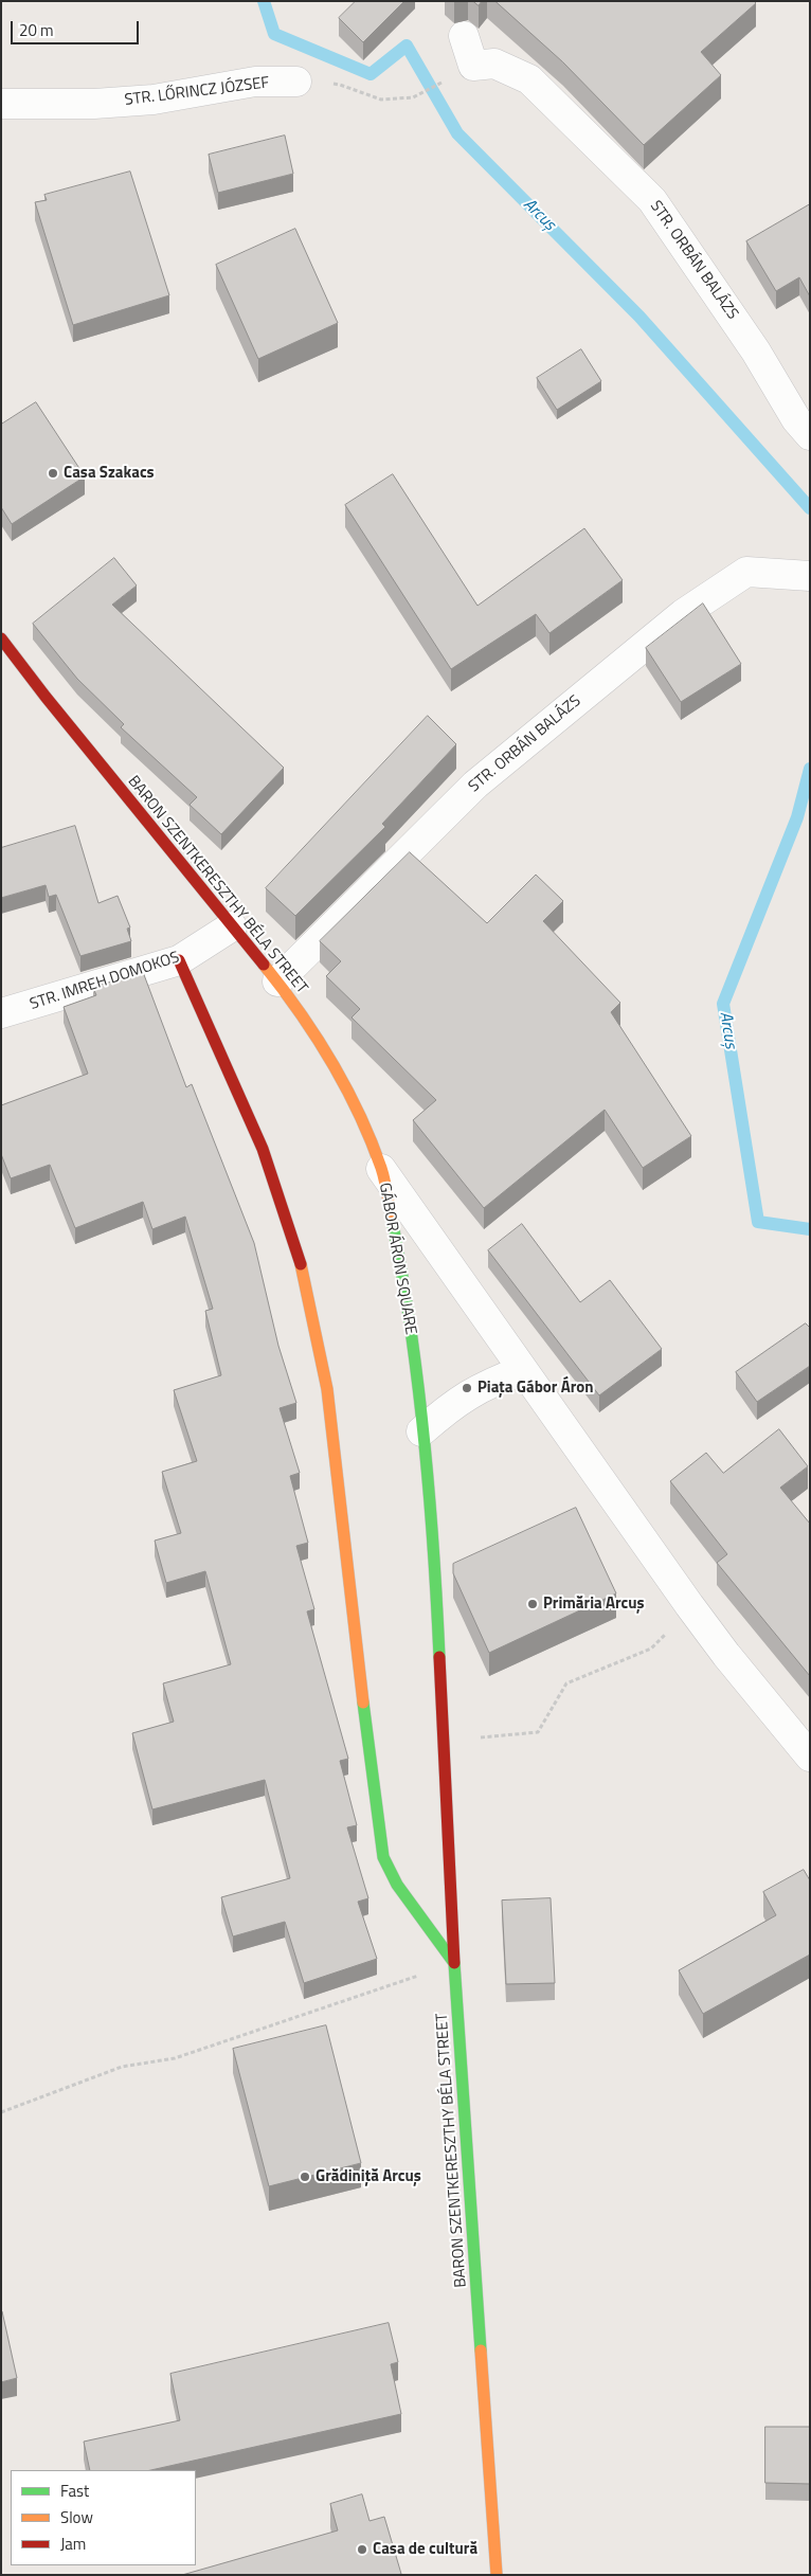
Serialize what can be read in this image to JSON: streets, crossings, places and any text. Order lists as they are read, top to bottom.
{
  "streets": {
    "street": [
      "STR. LŐRINCZ JÓZSEF",
      "STR. ORBÁN BALÁZS",
      "BARON SZENTKERESZTHY BÉLA STREET",
      "STR. IMREH DOMOKOS",
      "GÁBOR ÁRON SQUARE"
    ]
  },
  "crossings": [
    ["STR. ORBÁN BALÁZS", "BARON SZENTKERESZTHY BÉLA STREET"],
    ["BARON SZENTKERESZTHY BÉLA STREET", "STR. IMREH DOMOKOS"],
    ["BARON SZENTKERESZTHY BÉLA STREET", "GÁBOR ÁRON SQUARE"]
  ],
  "water": ["Arcuș"],
  "places": [
    "Casa Szakacs",
    "Piața Gábor Áron",
    "Primăria Arcuș",
    "Grădiniță Arcuș",
    "Casa de cultură"
  ],
  "legend": ["Fast", "Slow", "Jam"],
  "scale_bar": "20 m"
}
